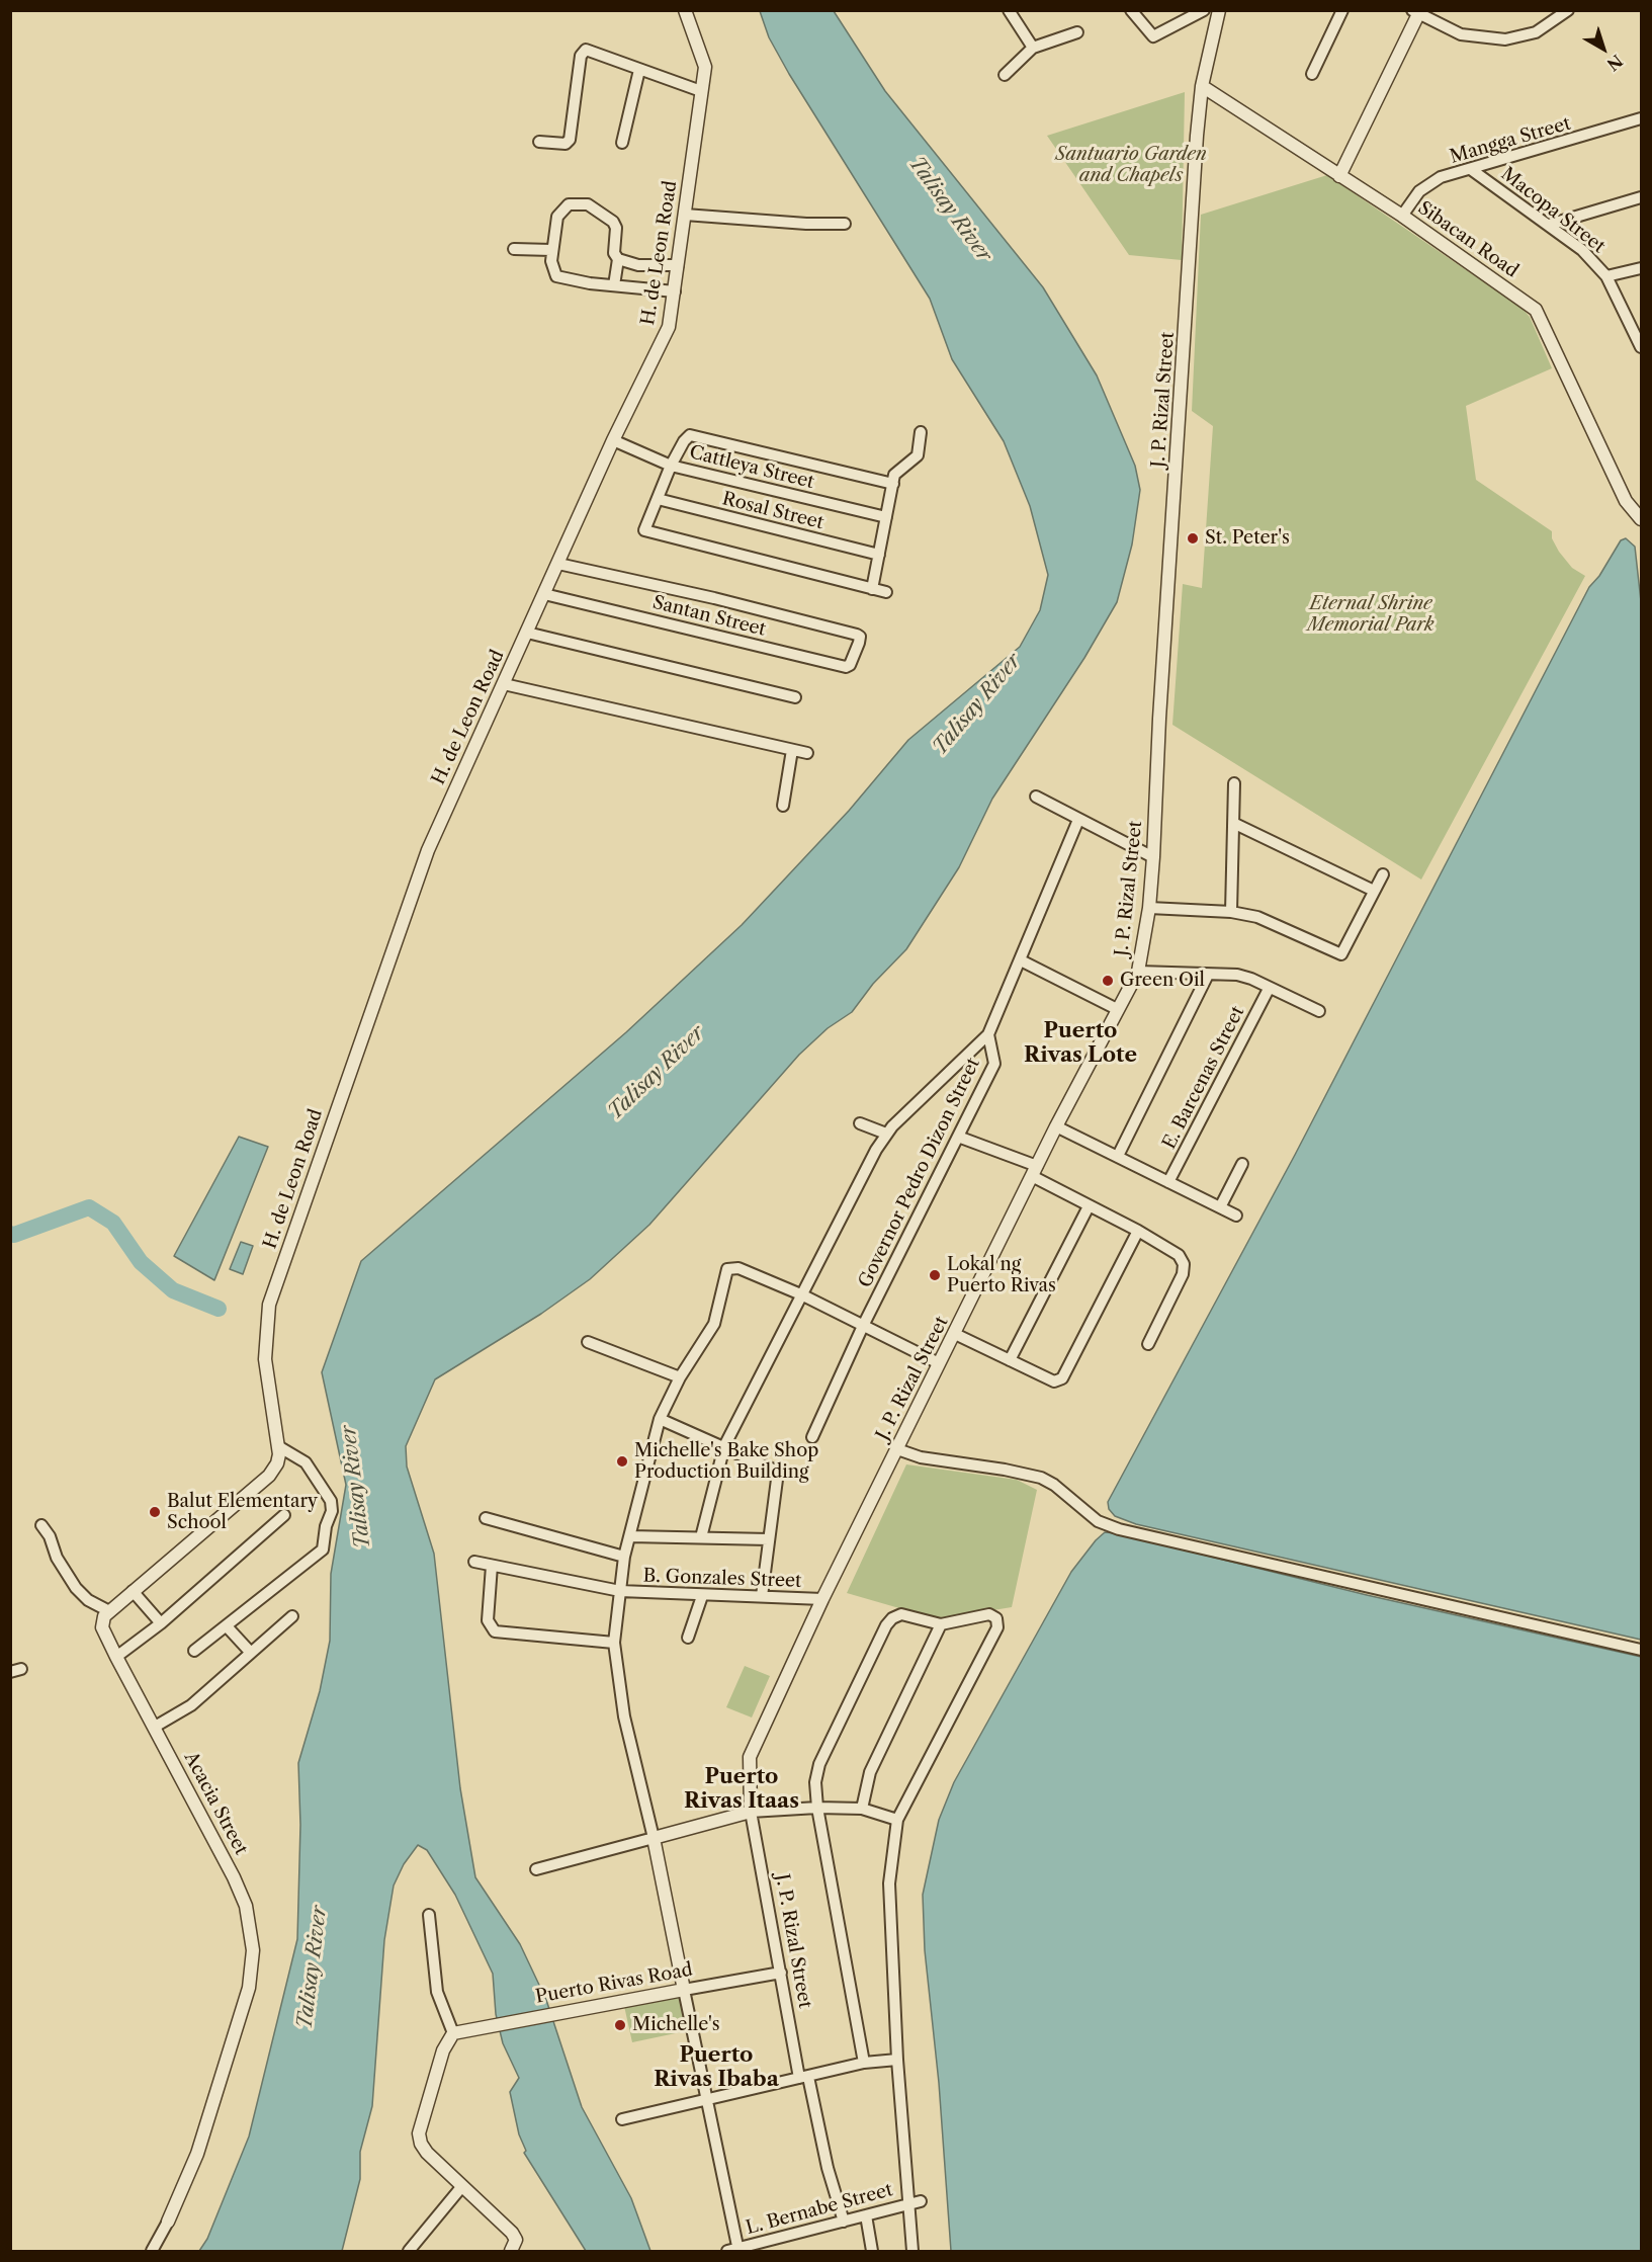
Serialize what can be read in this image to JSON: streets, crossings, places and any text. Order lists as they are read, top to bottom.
{
  "streets": {
    "street": [
      "Mangga Street",
      "Macopa Street",
      "Sibacan Road",
      "H. de Leon Road",
      "J. P. Rizal Street",
      "Cattleya Street",
      "Rosal Street",
      "Santan Street",
      "E. Barcenas Street",
      "Governor Pedro Dizon Street",
      "B. Gonzales Street",
      "Acacia Street",
      "Puerto Rivas Road",
      "L. Bernabe Street"
    ]
  },
  "crossings": [
    ["Mangga Street", "Macopa Street"],
    ["Mangga Street", "Sibacan Road"],
    ["Sibacan Road", "J. P. Rizal Street"],
    ["H. de Leon Road", "Cattleya Street"],
    ["H. de Leon Road", "Santan Street"],
    ["J. P. Rizal Street", "B. Gonzales Street"],
    ["J. P. Rizal Street", "Puerto Rivas Road"],
    ["J. P. Rizal Street", "L. Bernabe Street"]
  ],
  "districts": ["Puerto Rivas Lote", "Puerto Rivas Itaas", "Puerto Rivas Ibaba"],
  "water": ["Talisay River"],
  "parks": ["Santuario Garden and Chapels", "Eternal Shrine Memorial Park"],
  "places": [
    "St. Peter's",
    "Green Oil",
    "Lokal ng Puerto Rivas",
    "Michelle's Bake Shop Production Building",
    "Balut Elementary School",
    "Michelle's"
  ],
  "north": "bottom right"
}
